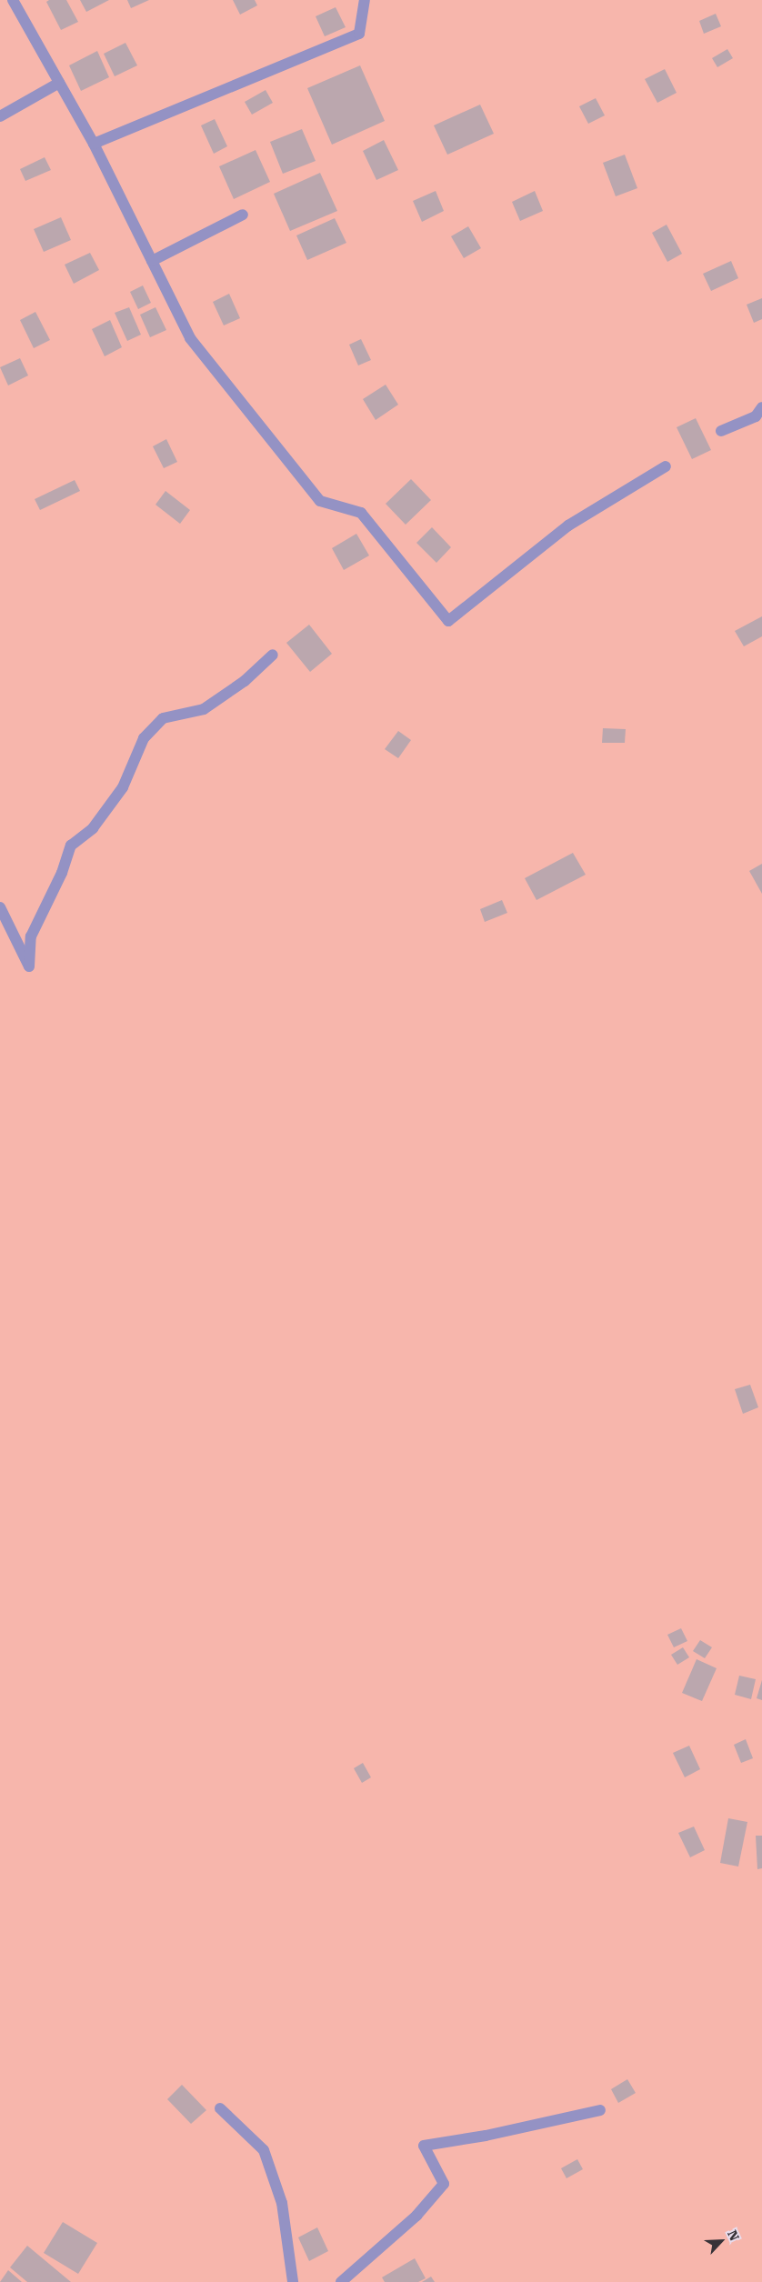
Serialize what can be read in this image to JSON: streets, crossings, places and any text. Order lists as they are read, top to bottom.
{
  "north": "top right"
}
